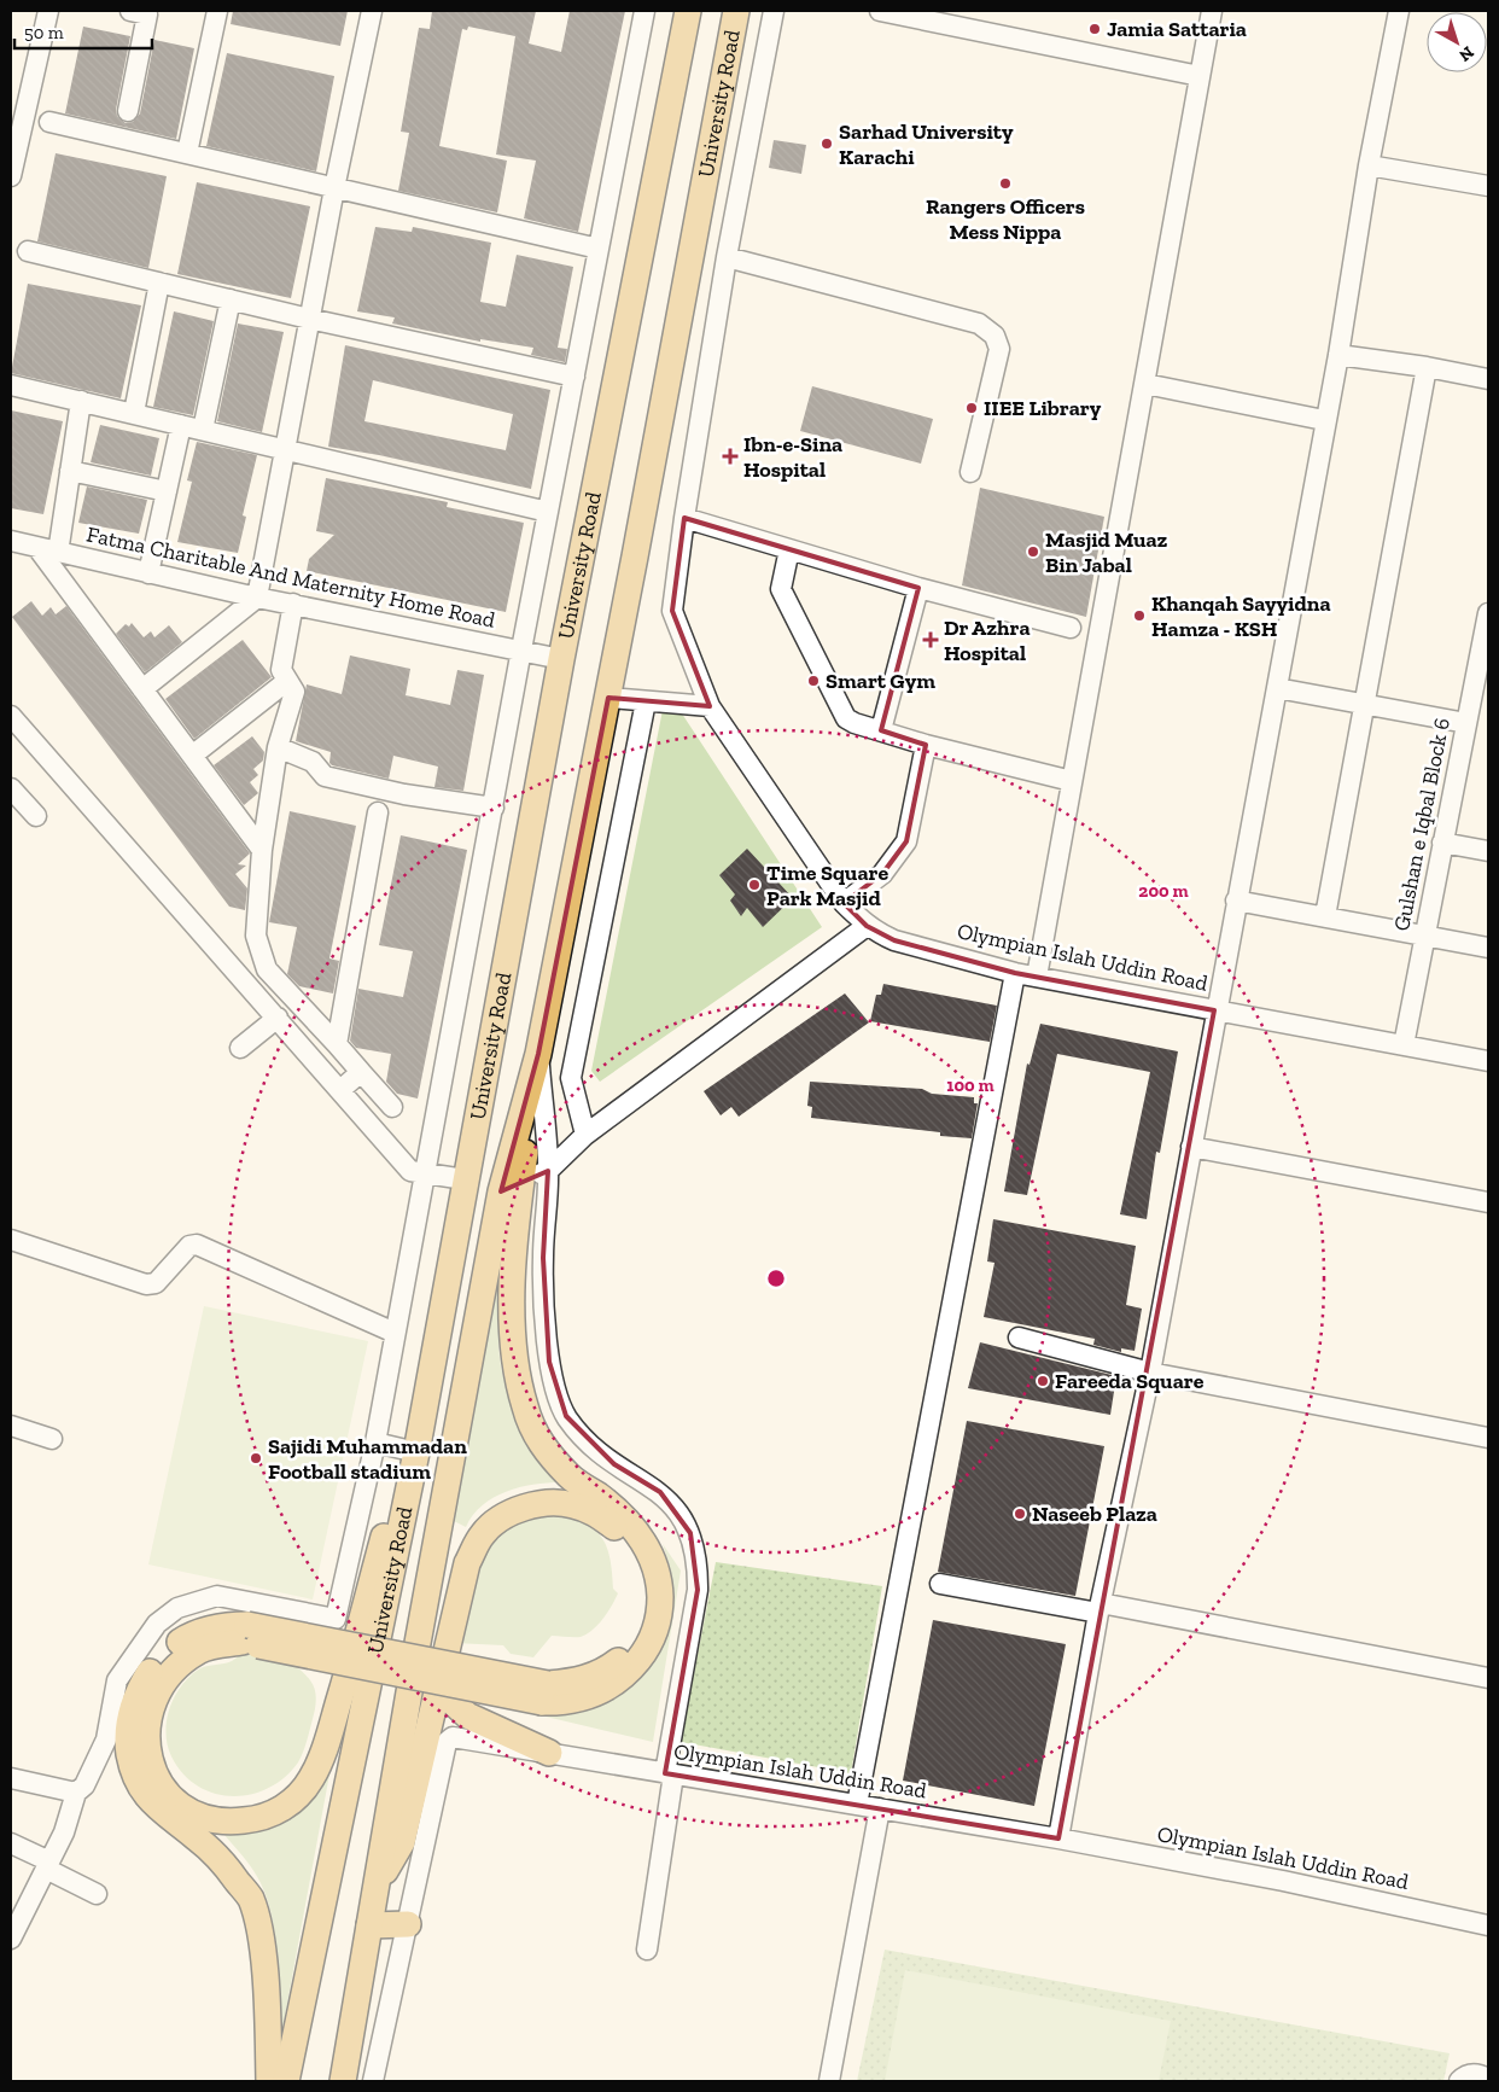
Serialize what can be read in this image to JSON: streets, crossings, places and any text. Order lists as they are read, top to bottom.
{
  "streets": {
    "main road": ["University Road"],
    "street": ["Fatma Charitable And Maternity Home Road", "Gulshan e Iqbal Block 6", "Olympian Islah Uddin Road"]
  },
  "crossings": [
    ["University Road", "Fatma Charitable And Maternity Home Road"],
    ["Gulshan e Iqbal Block 6", "Olympian Islah Uddin Road"]
  ],
  "places": {
    "other": [
      "Jamia Sattaria",
      "Sarhad University Karachi",
      "Rangers Officers Mess Nippa",
      "IIEE Library",
      "Masjid Muaz Bin Jabal",
      "Khanqah Sayyidna Hamza - KSH",
      "Smart Gym",
      "Time Square Park Masjid",
      "Fareeda Square",
      "Sajidi Muhammadan Football stadium",
      "Naseeb Plaza"
    ],
    "health": ["Ibn-e-Sina Hospital", "Dr Azhra Hospital"]
  },
  "scale_bar": "50 m",
  "north": "bottom right",
  "rings": ["200 m", "100 m"]
}
